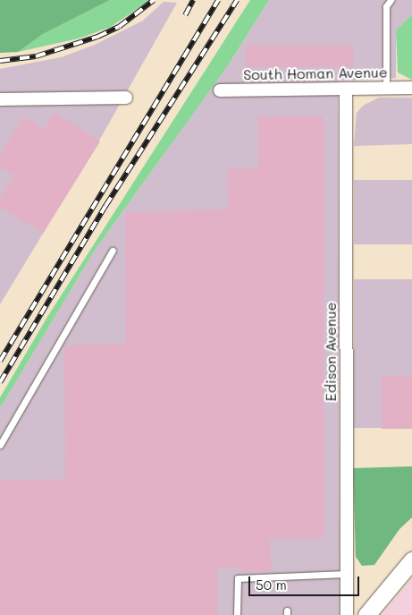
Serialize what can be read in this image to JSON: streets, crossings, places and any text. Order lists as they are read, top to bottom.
{
  "streets": {
    "street": ["South Homan Avenue", "Edison Avenue"]
  },
  "crossings": [
    ["South Homan Avenue", "Edison Avenue"]
  ],
  "scale_bar": "50 m"
}
